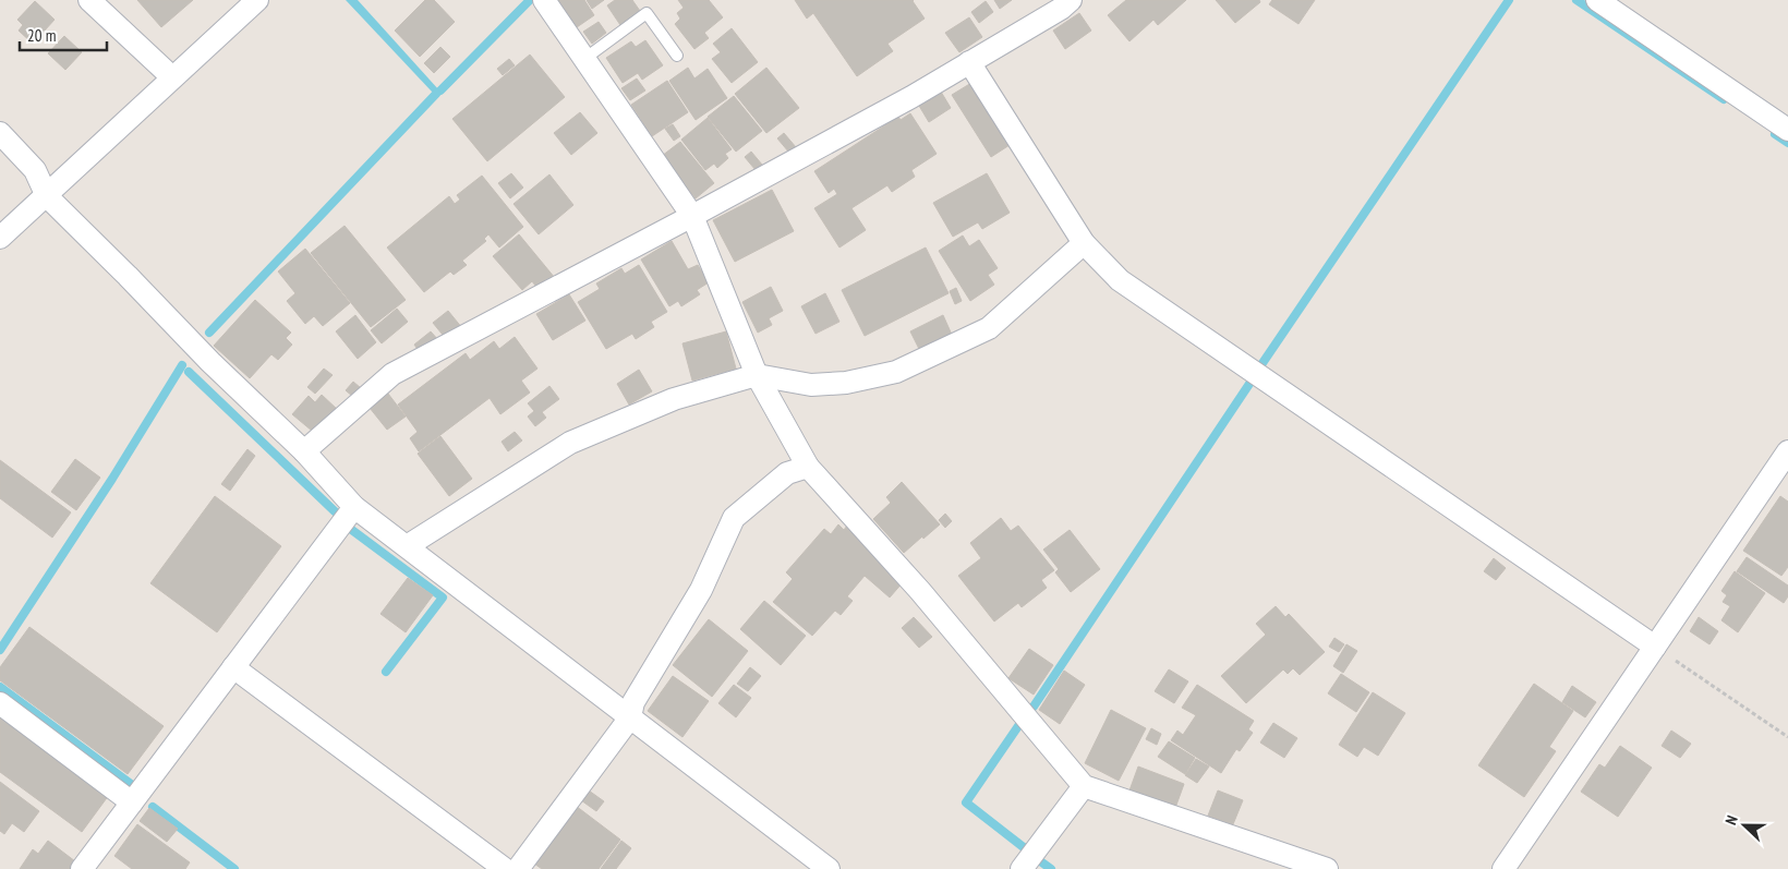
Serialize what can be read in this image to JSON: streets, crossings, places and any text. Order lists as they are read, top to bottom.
{
  "scale_bar": "20 m",
  "north": "left"
}
